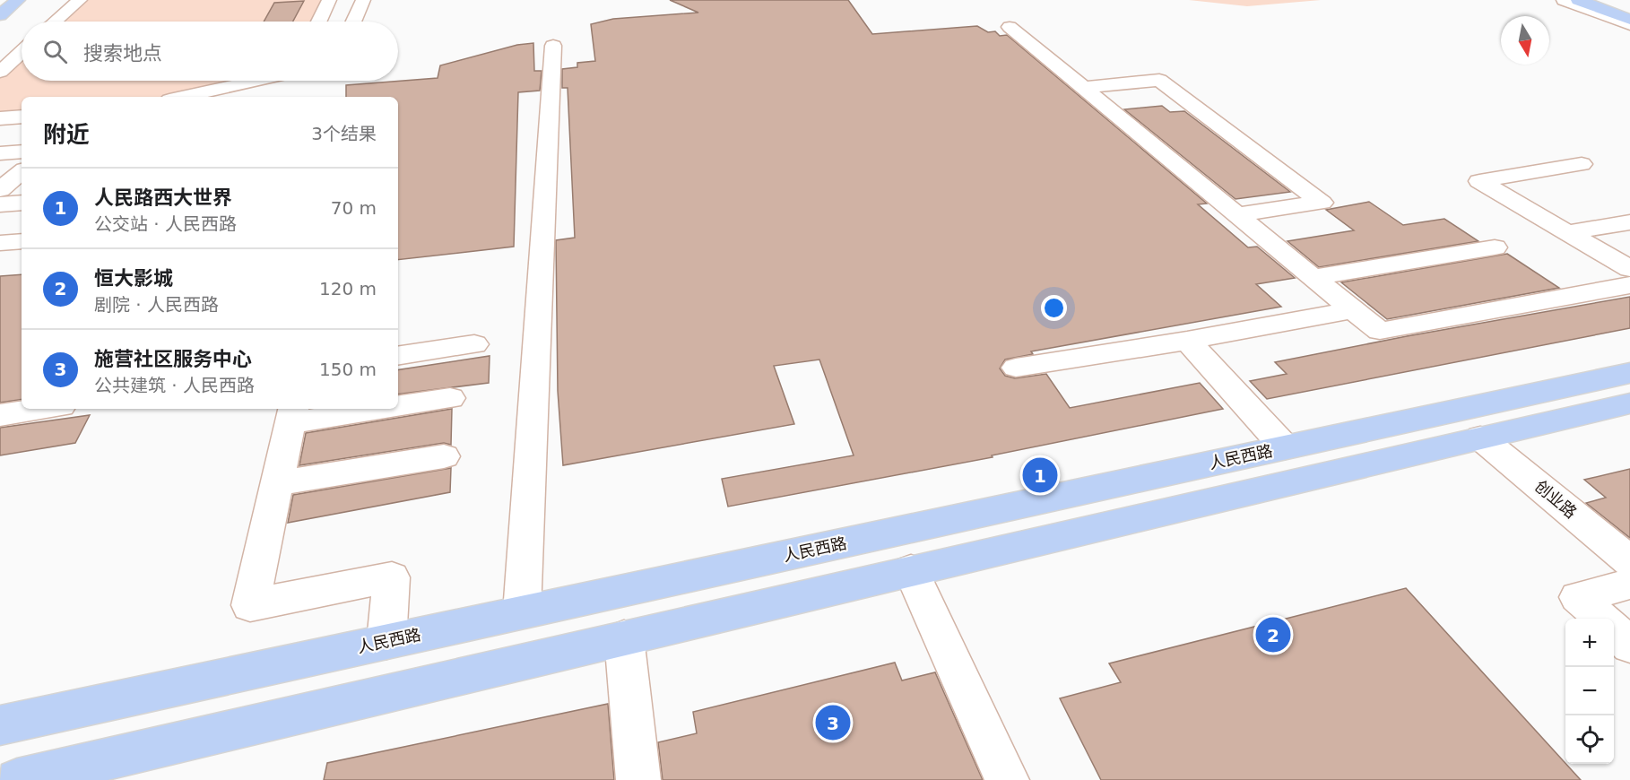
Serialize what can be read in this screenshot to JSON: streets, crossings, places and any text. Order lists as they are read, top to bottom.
{
  "streets": {
    "main road": ["人民西路"],
    "street": ["创业路"]
  },
  "north": "bottom",
  "page": {
    "search": "搜索地点",
    "heading": ["附近", "3个结果"],
    "list": [
      {
        "mark": "1",
        "name": "人民路西大世界",
        "note": "公交站 · 人民西路",
        "value": "70 m"
      },
      {
        "mark": "2",
        "name": "恒大影城",
        "note": "剧院 · 人民西路",
        "value": "120 m"
      },
      {
        "mark": "3",
        "name": "施营社区服务中心",
        "note": "公共建筑 · 人民西路",
        "value": "150 m"
      }
    ],
    "pins": ["1", "2", "3"],
    "map_buttons": ["+", "−"]
  }
}
